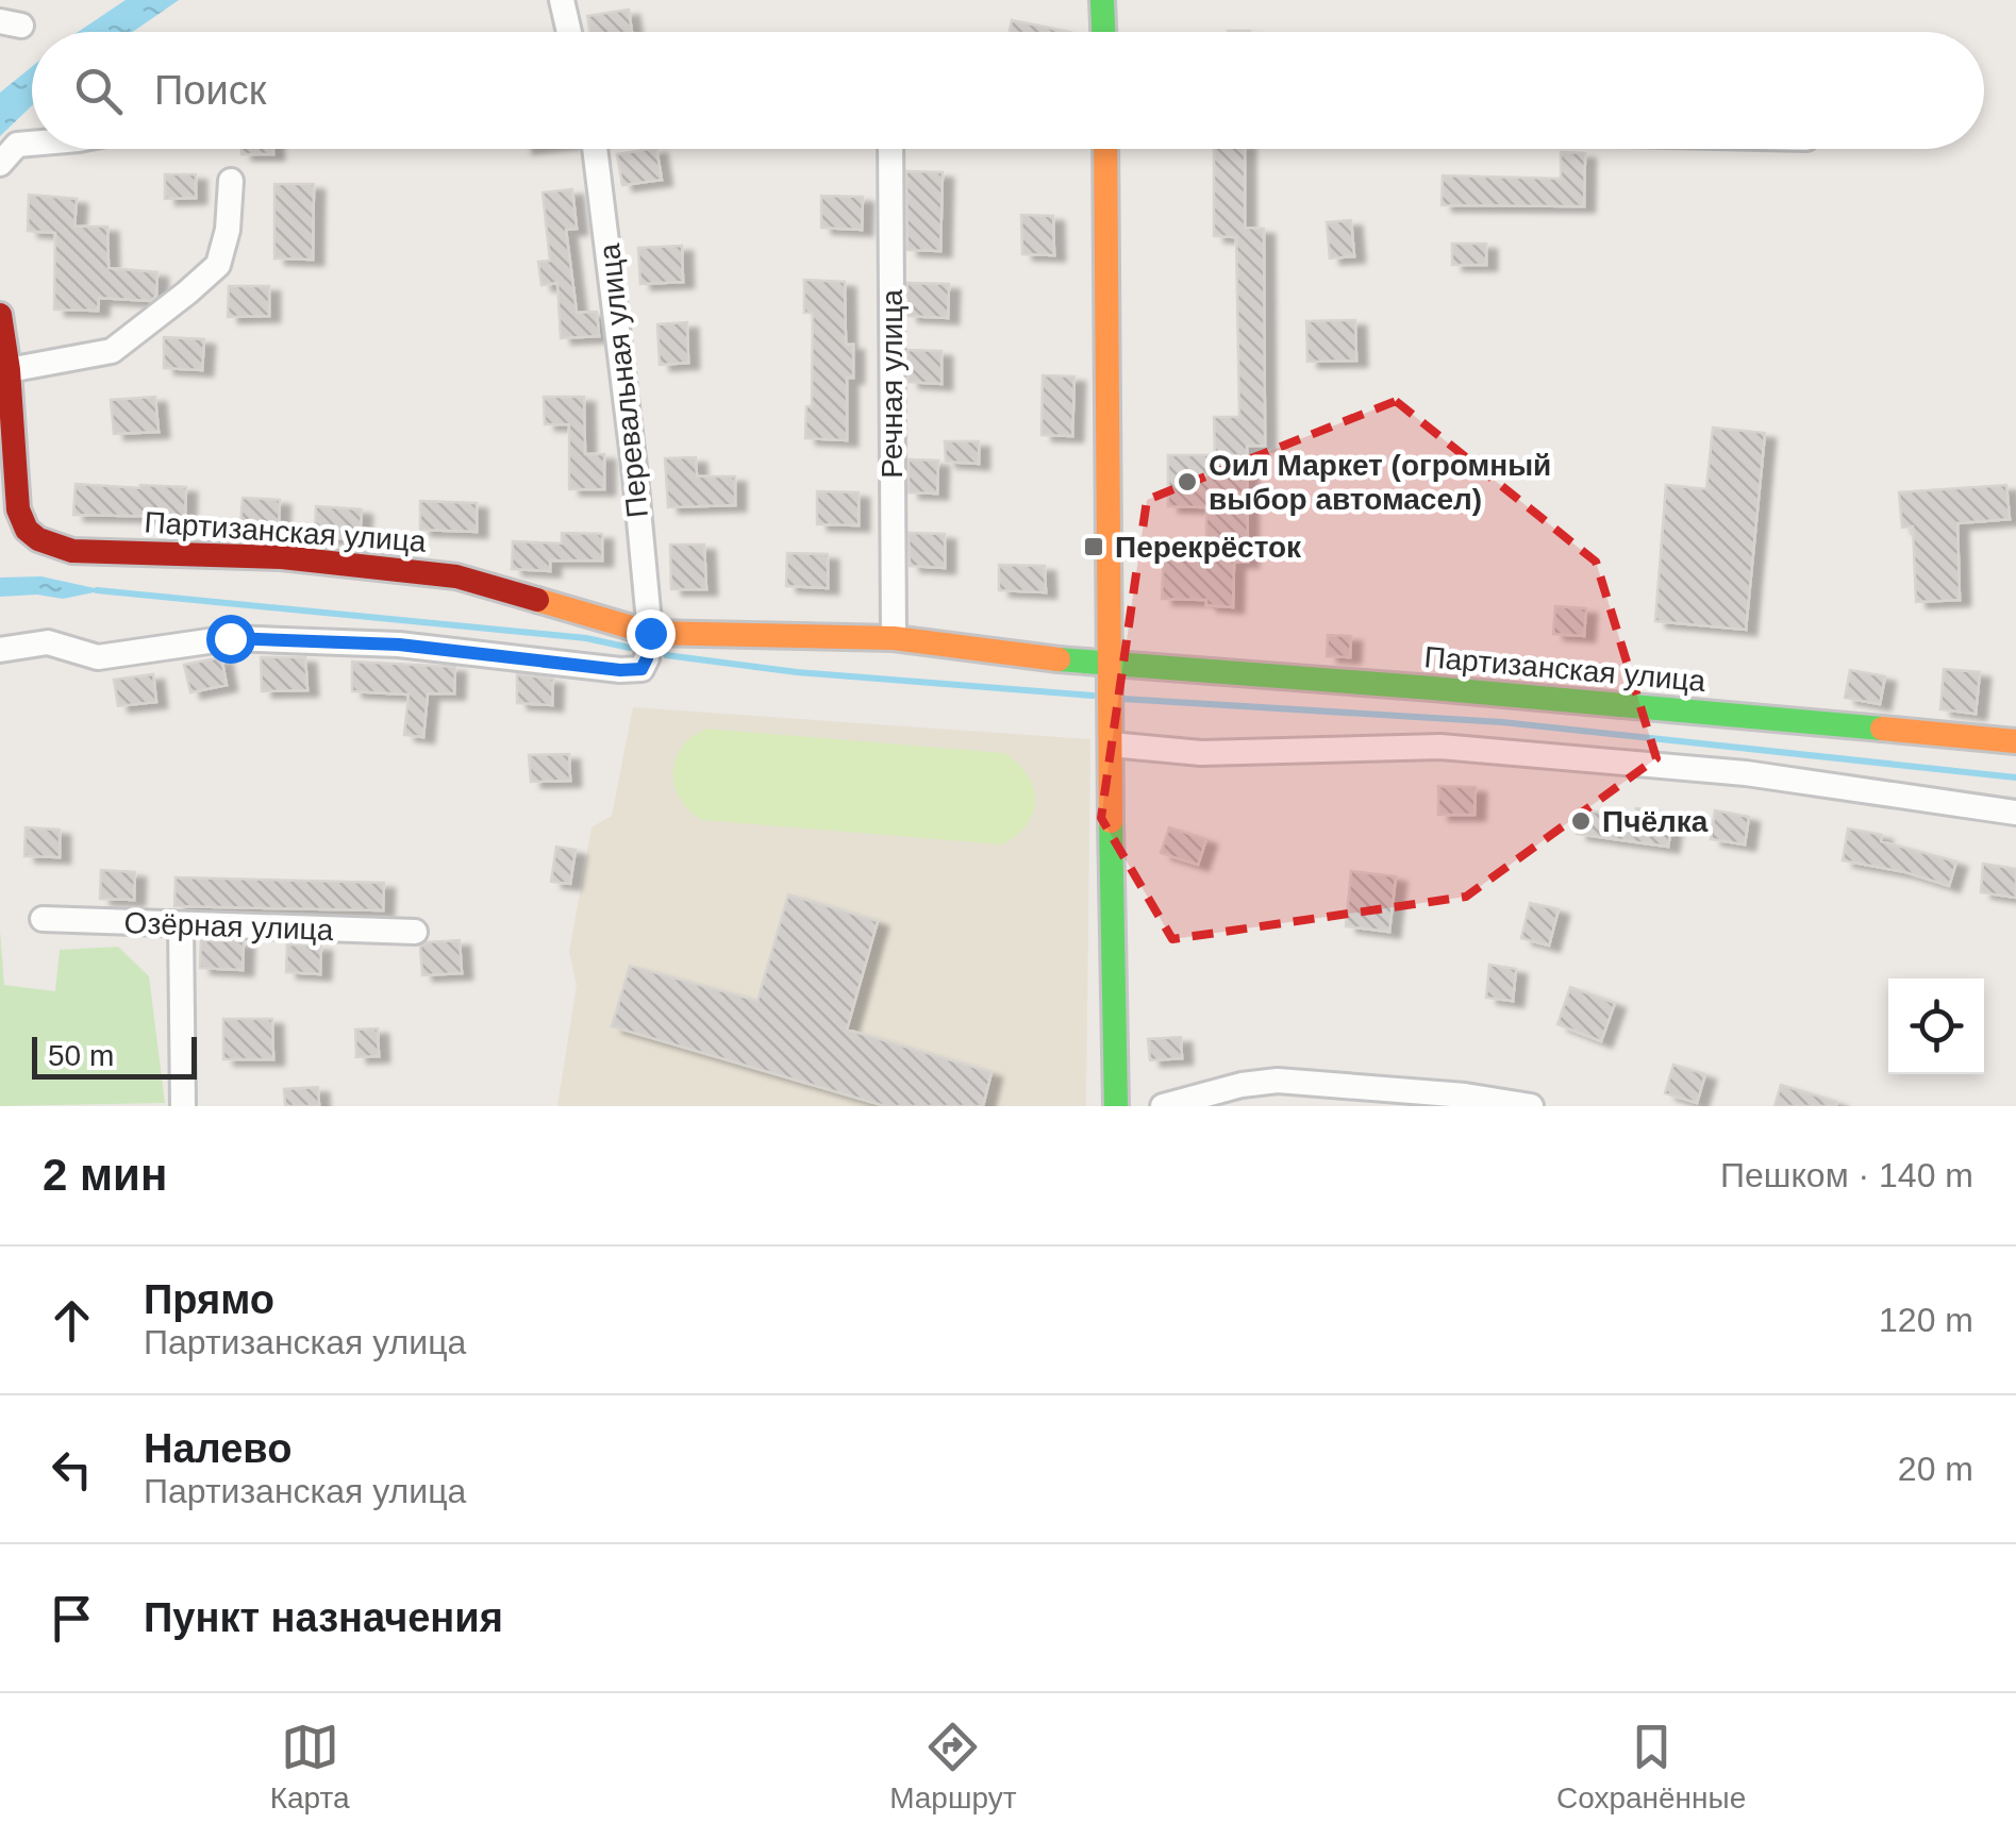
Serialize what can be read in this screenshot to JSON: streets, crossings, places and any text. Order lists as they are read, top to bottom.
{
  "streets": {
    "main road": ["Партизанская улица"],
    "street": ["Перевальная улица", "Речная улица", "Озёрная улица"]
  },
  "crossings": [
    ["Перевальная улица", "Партизанская улица"],
    ["Речная улица", "Партизанская улица"]
  ],
  "places": {
    "other": ["Оил Маркет (огромный выбор автомасел)", "Пчёлка"],
    "transit": ["Перекрёсток"]
  },
  "scale_bar": "50 m",
  "page": {
    "search": "Поиск",
    "scale": "50 m",
    "heading": ["2 мин", "Пешком · 140 m"],
    "list": [
      ["Прямо", "Партизанская улица", "120 m"],
      ["Налево", "Партизанская улица", "20 m"],
      "Пункт назначения"
    ],
    "nav": ["Карта", "Маршрут", "Сохранённые"]
  }
}
